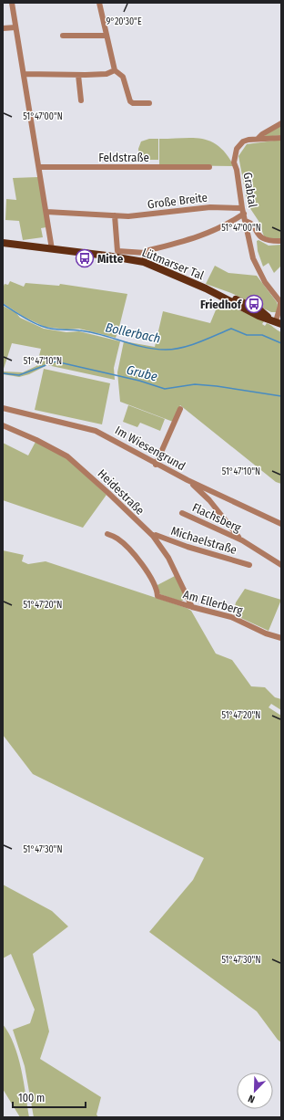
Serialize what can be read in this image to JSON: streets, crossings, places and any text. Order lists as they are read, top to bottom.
{
  "streets": {
    "main road": ["Lütmarser Tal"],
    "street": [
      "Feldstraße",
      "Grabtal",
      "Große Breite",
      "Im Wiesengrund",
      "Heidestraße",
      "Flachsberg",
      "Michaelstraße",
      "Am Ellerberg"
    ]
  },
  "crossings": [
    ["Grabtal", "Große Breite"],
    ["Grabtal", "Lütmarser Tal"],
    ["Im Wiesengrund", "Flachsberg"],
    ["Heidestraße", "Michaelstraße"],
    ["Heidestraße", "Am Ellerberg"]
  ],
  "water": ["Bollerbach", "Grube"],
  "places": {
    "bus stop": ["Mitte", "Friedhof"]
  },
  "scale_bar": "100 m",
  "north": "bottom left",
  "coordinates": [
    "9°20'30\"E",
    "51°47'00\"N",
    "51°47'10\"N",
    "51°47'20\"N",
    "51°47'30\"N"
  ]
}
